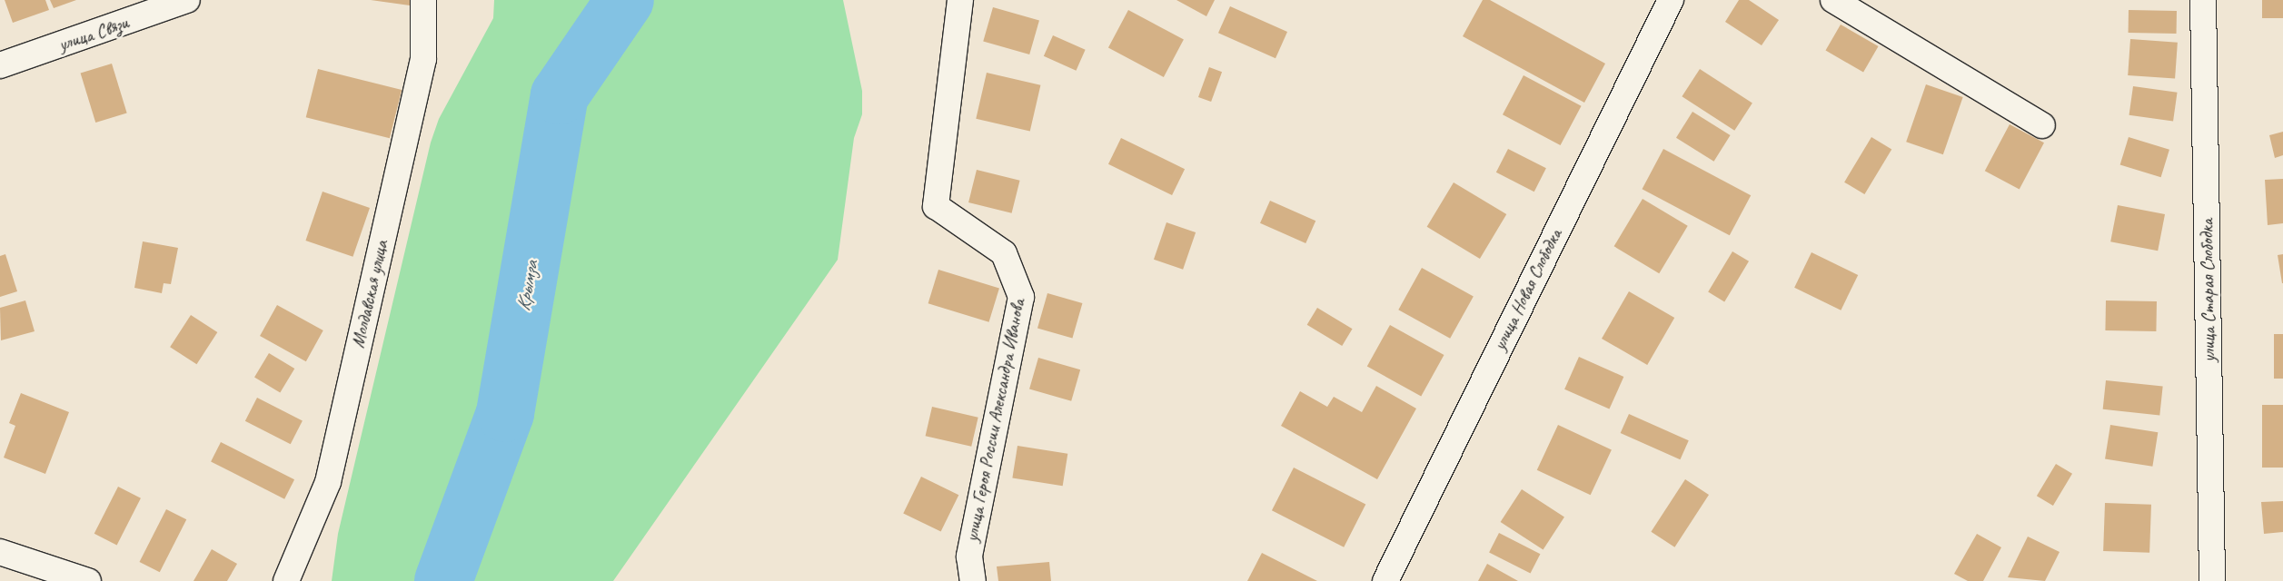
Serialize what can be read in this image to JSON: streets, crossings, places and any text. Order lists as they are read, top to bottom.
{
  "streets": {
    "street": [
      "улица Связи",
      "улица Новая Слободка",
      "улица Старая Слободка",
      "Молдавская улица",
      "улица Героя России Александра Иванова"
    ]
  },
  "water": ["Крымза"]
}
